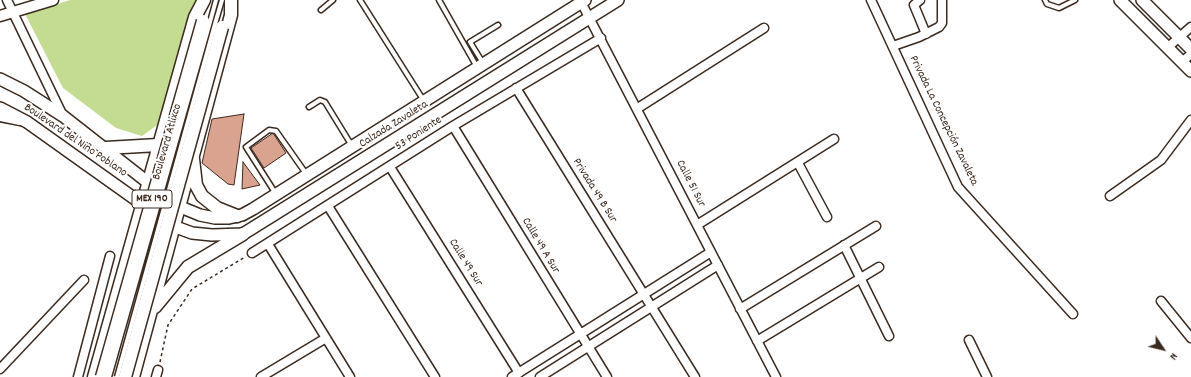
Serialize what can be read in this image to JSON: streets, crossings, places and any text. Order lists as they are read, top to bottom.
{
  "streets": {
    "main road": [
      "Calzada Zavaleta",
      "Boulevard del Niño Poblano",
      "Boulevard Atlixco",
      "MEX 190"
    ],
    "street": [
      "Privada La Concepción Zavaleta",
      "53 Poniente",
      "Calle 51 Sur",
      "Privada 49 B Sur",
      "Calle 49 A Sur",
      "Calle 49 Sur"
    ]
  },
  "crossings": [
    ["Calzada Zavaleta", "Boulevard del Niño Poblano"],
    ["Calzada Zavaleta", "Calle 51 Sur"],
    ["53 Poniente", "Calle 51 Sur"],
    ["53 Poniente", "Privada 49 B Sur"],
    ["53 Poniente", "Calle 49 A Sur"],
    ["53 Poniente", "Calle 49 Sur"]
  ],
  "north": "bottom right"
}
